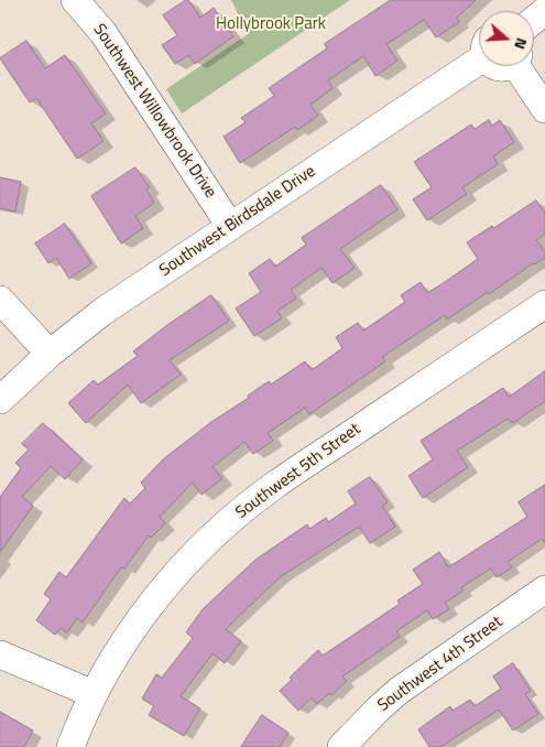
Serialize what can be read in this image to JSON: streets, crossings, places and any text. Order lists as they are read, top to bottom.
{
  "streets": {
    "street": [
      "Southwest Willowbrook Drive",
      "Southwest Birdsdale Drive",
      "Southwest 5th Street",
      "Southwest 4th Street"
    ]
  },
  "crossings": [
    ["Southwest Willowbrook Drive", "Southwest Birdsdale Drive"]
  ],
  "parks": ["Hollybrook Park"],
  "north": "right"
}
